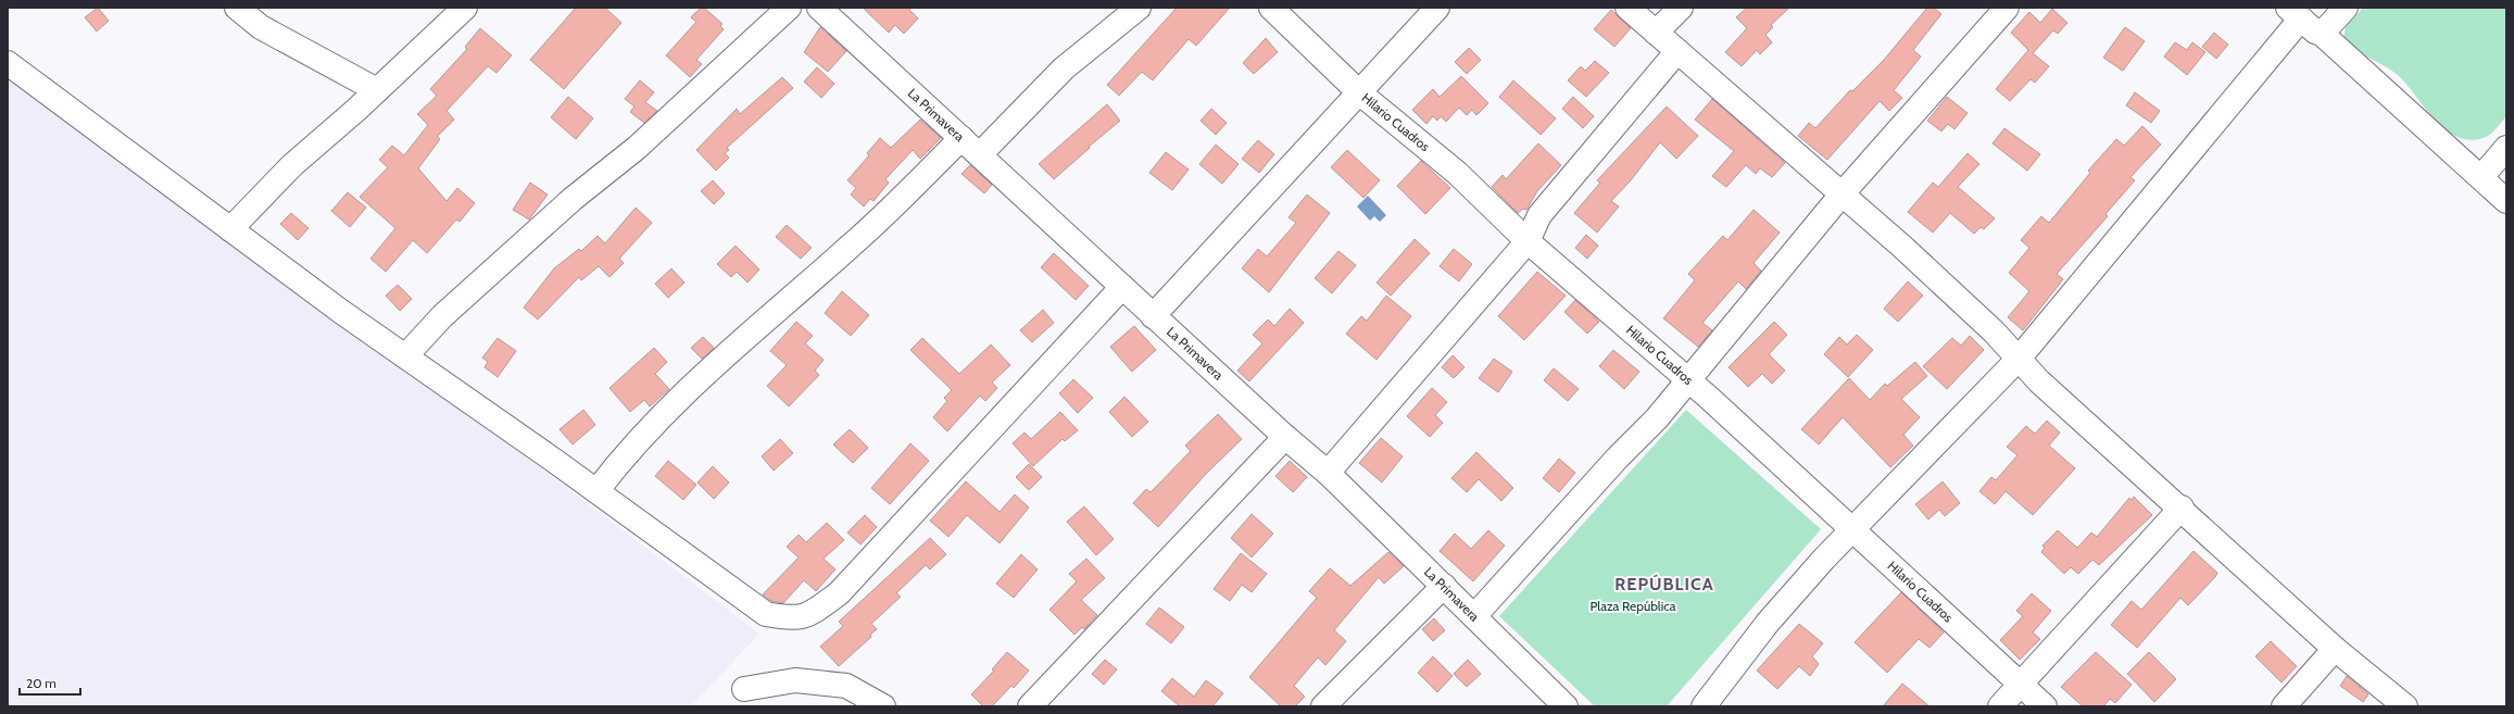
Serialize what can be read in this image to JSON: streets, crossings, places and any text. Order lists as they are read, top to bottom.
{
  "streets": {
    "street": ["La Primavera", "Hilario Cuadros"]
  },
  "districts": ["REPÚBLICA"],
  "parks": ["Plaza República"],
  "scale_bar": "20 m"
}
